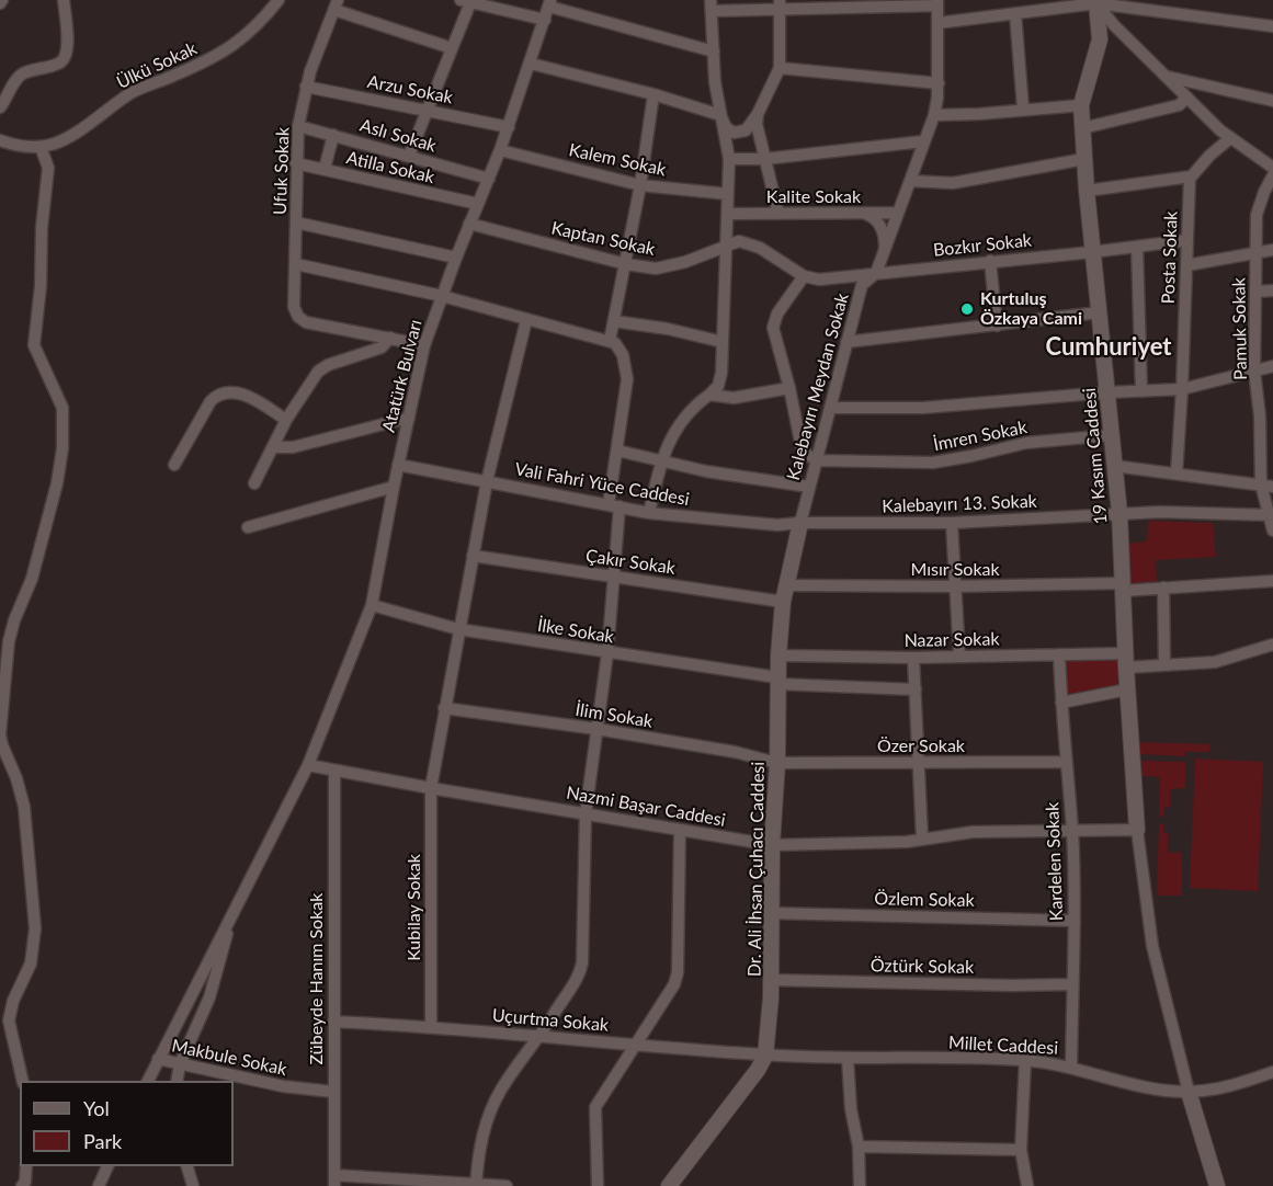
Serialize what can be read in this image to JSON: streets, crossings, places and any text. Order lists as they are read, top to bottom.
{
  "streets": {
    "street": [
      "Ülkü Sokak",
      "Arzu Sokak",
      "Aslı Sokak",
      "Kalem Sokak",
      "Atilla Sokak",
      "Ufuk Sokak",
      "Kalite Sokak",
      "Kaptan Sokak",
      "Bozkır Sokak",
      "Posta Sokak",
      "Pamuk Sokak",
      "Atatürk Bulvarı",
      "Kalebayırı Meydan Sokak",
      "İmren Sokak",
      "19 Kasım Caddesi",
      "Vali Fahri Yüce Caddesi",
      "Kalebayırı 13. Sokak",
      "Çakır Sokak",
      "Mısır Sokak",
      "İlke Sokak",
      "Nazar Sokak",
      "İlim Sokak",
      "Özer Sokak",
      "Nazmi Başar Caddesi",
      "Kardelen Sokak",
      "Dr. Ali İhsan Çuhacı Caddesi",
      "Özlem Sokak",
      "Kubilay Sokak",
      "Öztürk Sokak",
      "Zübeyde Hanım Sokak",
      "Uçurtma Sokak",
      "Millet Caddesi",
      "Makbule Sokak"
    ]
  },
  "crossings": [
    ["Arzu Sokak", "Ufuk Sokak"],
    ["Arzu Sokak", "Atatürk Bulvarı"],
    ["Aslı Sokak", "Ufuk Sokak"],
    ["Aslı Sokak", "Atatürk Bulvarı"],
    ["Kalem Sokak", "Atatürk Bulvarı"],
    ["Atilla Sokak", "Ufuk Sokak"],
    ["Atilla Sokak", "Atatürk Bulvarı"],
    ["Kalite Sokak", "Kalebayırı Meydan Sokak"],
    ["Kaptan Sokak", "Atatürk Bulvarı"],
    ["Bozkır Sokak", "Posta Sokak"],
    ["Bozkır Sokak", "Kalebayırı Meydan Sokak"],
    ["Bozkır Sokak", "19 Kasım Caddesi"],
    ["Pamuk Sokak", "Kalebayırı 13. Sokak"],
    ["Atatürk Bulvarı", "Vali Fahri Yüce Caddesi"],
    ["Atatürk Bulvarı", "İlke Sokak"],
    ["Atatürk Bulvarı", "Nazmi Başar Caddesi"],
    ["Kalebayırı Meydan Sokak", "İmren Sokak"],
    ["Kalebayırı Meydan Sokak", "Vali Fahri Yüce Caddesi"],
    ["Kalebayırı Meydan Sokak", "Kalebayırı 13. Sokak"],
    ["Kalebayırı Meydan Sokak", "Dr. Ali İhsan Çuhacı Caddesi"],
    ["İmren Sokak", "19 Kasım Caddesi"],
    ["19 Kasım Caddesi", "Kalebayırı 13. Sokak"],
    ["19 Kasım Caddesi", "Mısır Sokak"],
    ["19 Kasım Caddesi", "Nazar Sokak"],
    ["19 Kasım Caddesi", "Nazmi Başar Caddesi"],
    ["Vali Fahri Yüce Caddesi", "Kalebayırı 13. Sokak"],
    ["Vali Fahri Yüce Caddesi", "Dr. Ali İhsan Çuhacı Caddesi"],
    ["Vali Fahri Yüce Caddesi", "Kubilay Sokak"],
    ["Kalebayırı 13. Sokak", "Dr. Ali İhsan Çuhacı Caddesi"],
    ["Çakır Sokak", "Dr. Ali İhsan Çuhacı Caddesi"],
    ["Çakır Sokak", "Kubilay Sokak"],
    ["Mısır Sokak", "Dr. Ali İhsan Çuhacı Caddesi"],
    ["İlke Sokak", "Dr. Ali İhsan Çuhacı Caddesi"],
    ["İlke Sokak", "Kubilay Sokak"],
    ["Nazar Sokak", "Kardelen Sokak"],
    ["Nazar Sokak", "Dr. Ali İhsan Çuhacı Caddesi"],
    ["İlim Sokak", "Özer Sokak"],
    ["İlim Sokak", "Dr. Ali İhsan Çuhacı Caddesi"],
    ["İlim Sokak", "Kubilay Sokak"],
    ["Özer Sokak", "Kardelen Sokak"],
    ["Özer Sokak", "Dr. Ali İhsan Çuhacı Caddesi"],
    ["Nazmi Başar Caddesi", "Kardelen Sokak"],
    ["Nazmi Başar Caddesi", "Dr. Ali İhsan Çuhacı Caddesi"],
    ["Nazmi Başar Caddesi", "Kubilay Sokak"],
    ["Nazmi Başar Caddesi", "Zübeyde Hanım Sokak"],
    ["Kardelen Sokak", "Özlem Sokak"],
    ["Kardelen Sokak", "Öztürk Sokak"],
    ["Kardelen Sokak", "Millet Caddesi"],
    ["Dr. Ali İhsan Çuhacı Caddesi", "Özlem Sokak"],
    ["Dr. Ali İhsan Çuhacı Caddesi", "Öztürk Sokak"],
    ["Dr. Ali İhsan Çuhacı Caddesi", "Uçurtma Sokak"],
    ["Dr. Ali İhsan Çuhacı Caddesi", "Millet Caddesi"],
    ["Kubilay Sokak", "Uçurtma Sokak"],
    ["Zübeyde Hanım Sokak", "Uçurtma Sokak"],
    ["Zübeyde Hanım Sokak", "Makbule Sokak"],
    ["Uçurtma Sokak", "Millet Caddesi"]
  ],
  "districts": ["Cumhuriyet"],
  "places": ["Kurtuluş Özkaya Cami"],
  "legend": ["Yol", "Park"]
}
